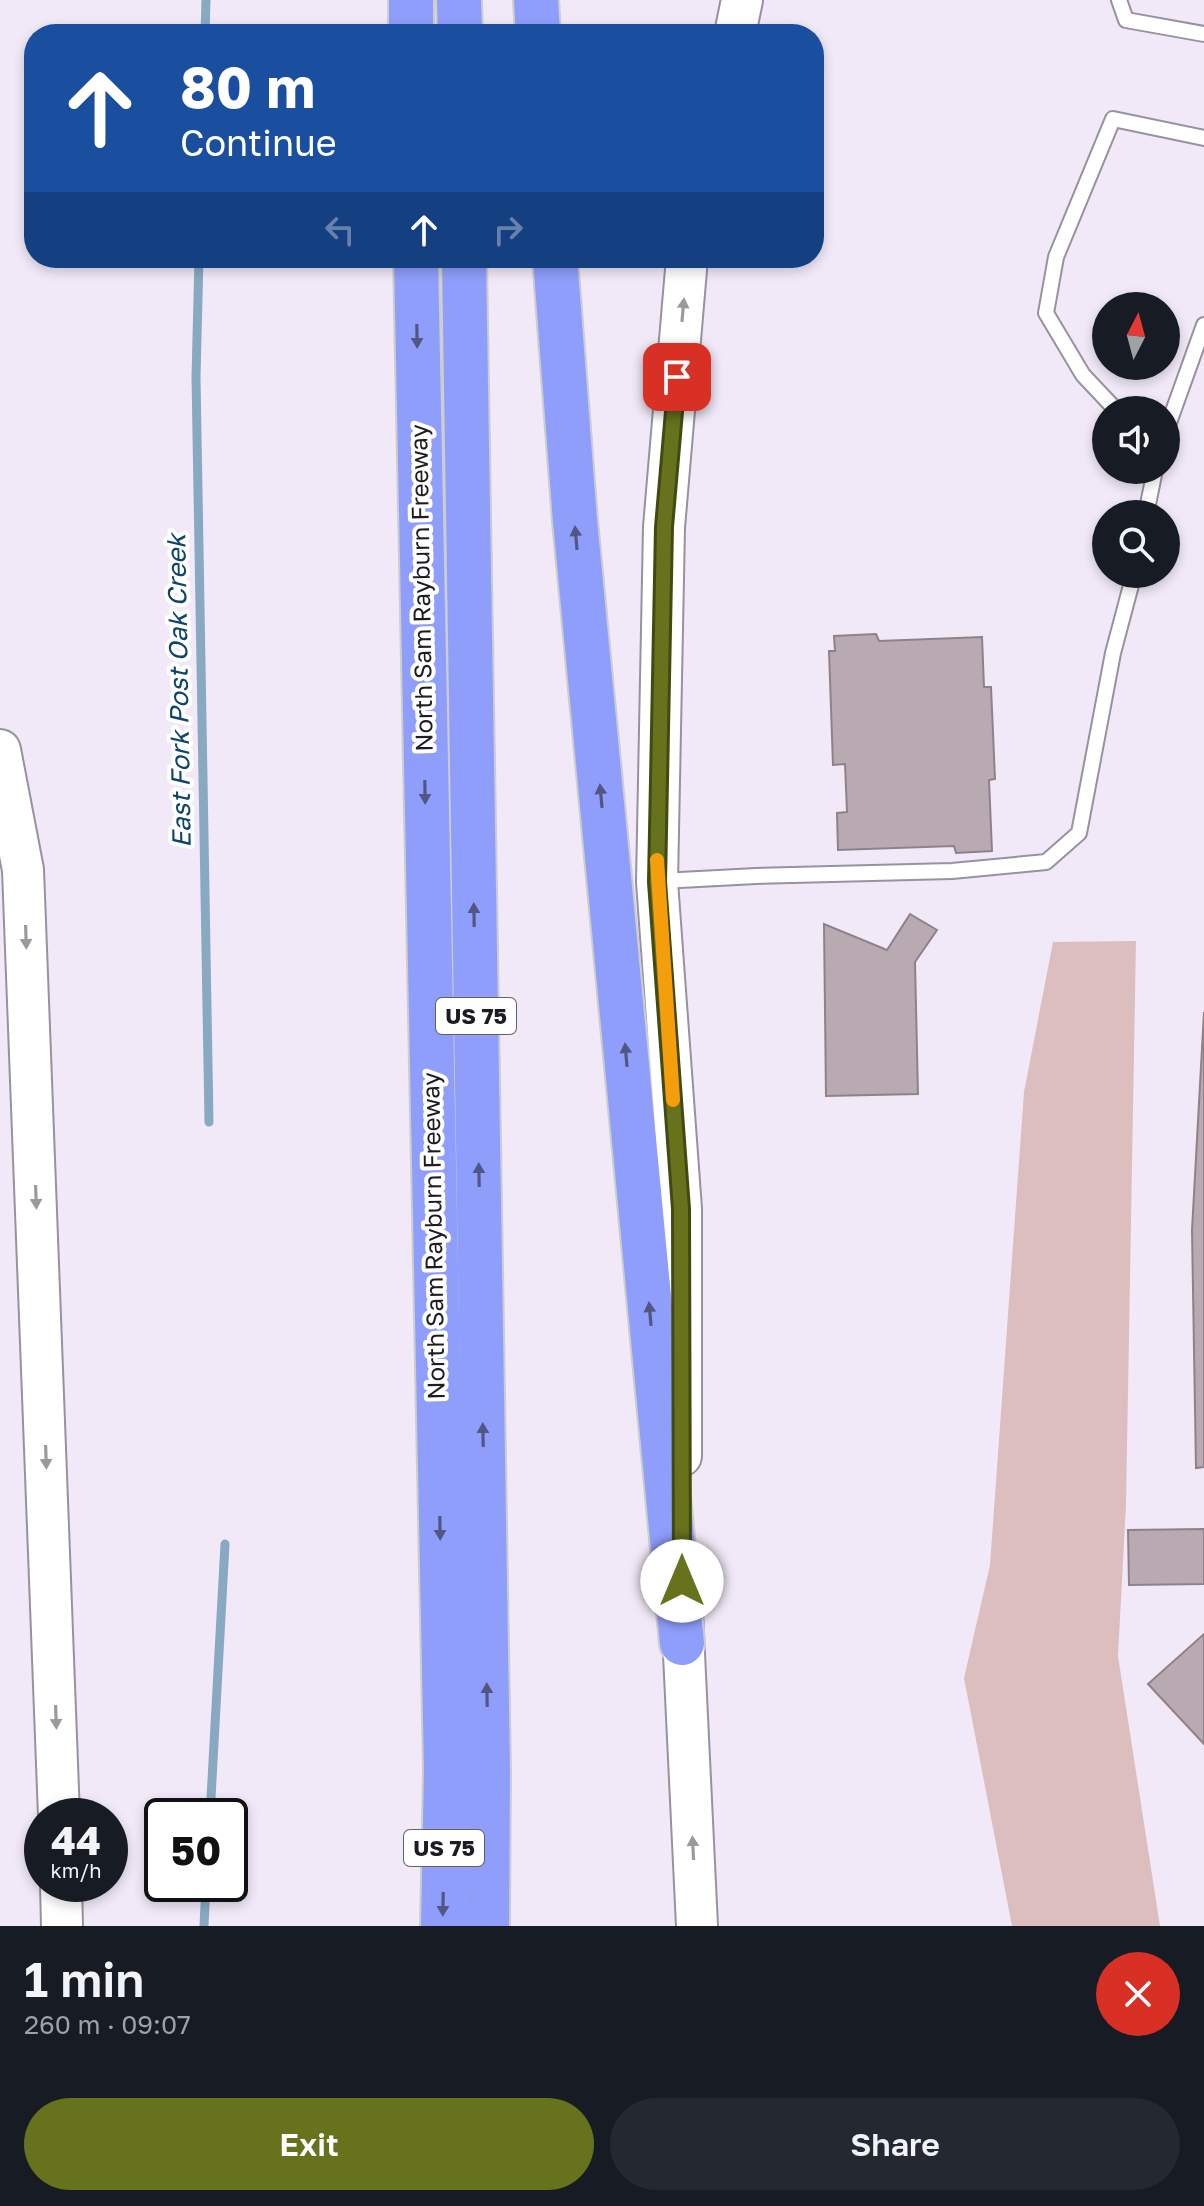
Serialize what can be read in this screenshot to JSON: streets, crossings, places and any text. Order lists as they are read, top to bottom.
{
  "streets": {
    "highway": ["North Sam Rayburn Freeway", "US 75"]
  },
  "water": ["East Fork Post Oak Creek"],
  "north": "top",
  "page": {
    "turn": ["80 m", "Continue"],
    "speed": "44 km/h",
    "limit": "50",
    "heading": ["1 min", "260 m · 09:07"],
    "buttons": ["Exit", "Share"]
  }
}
